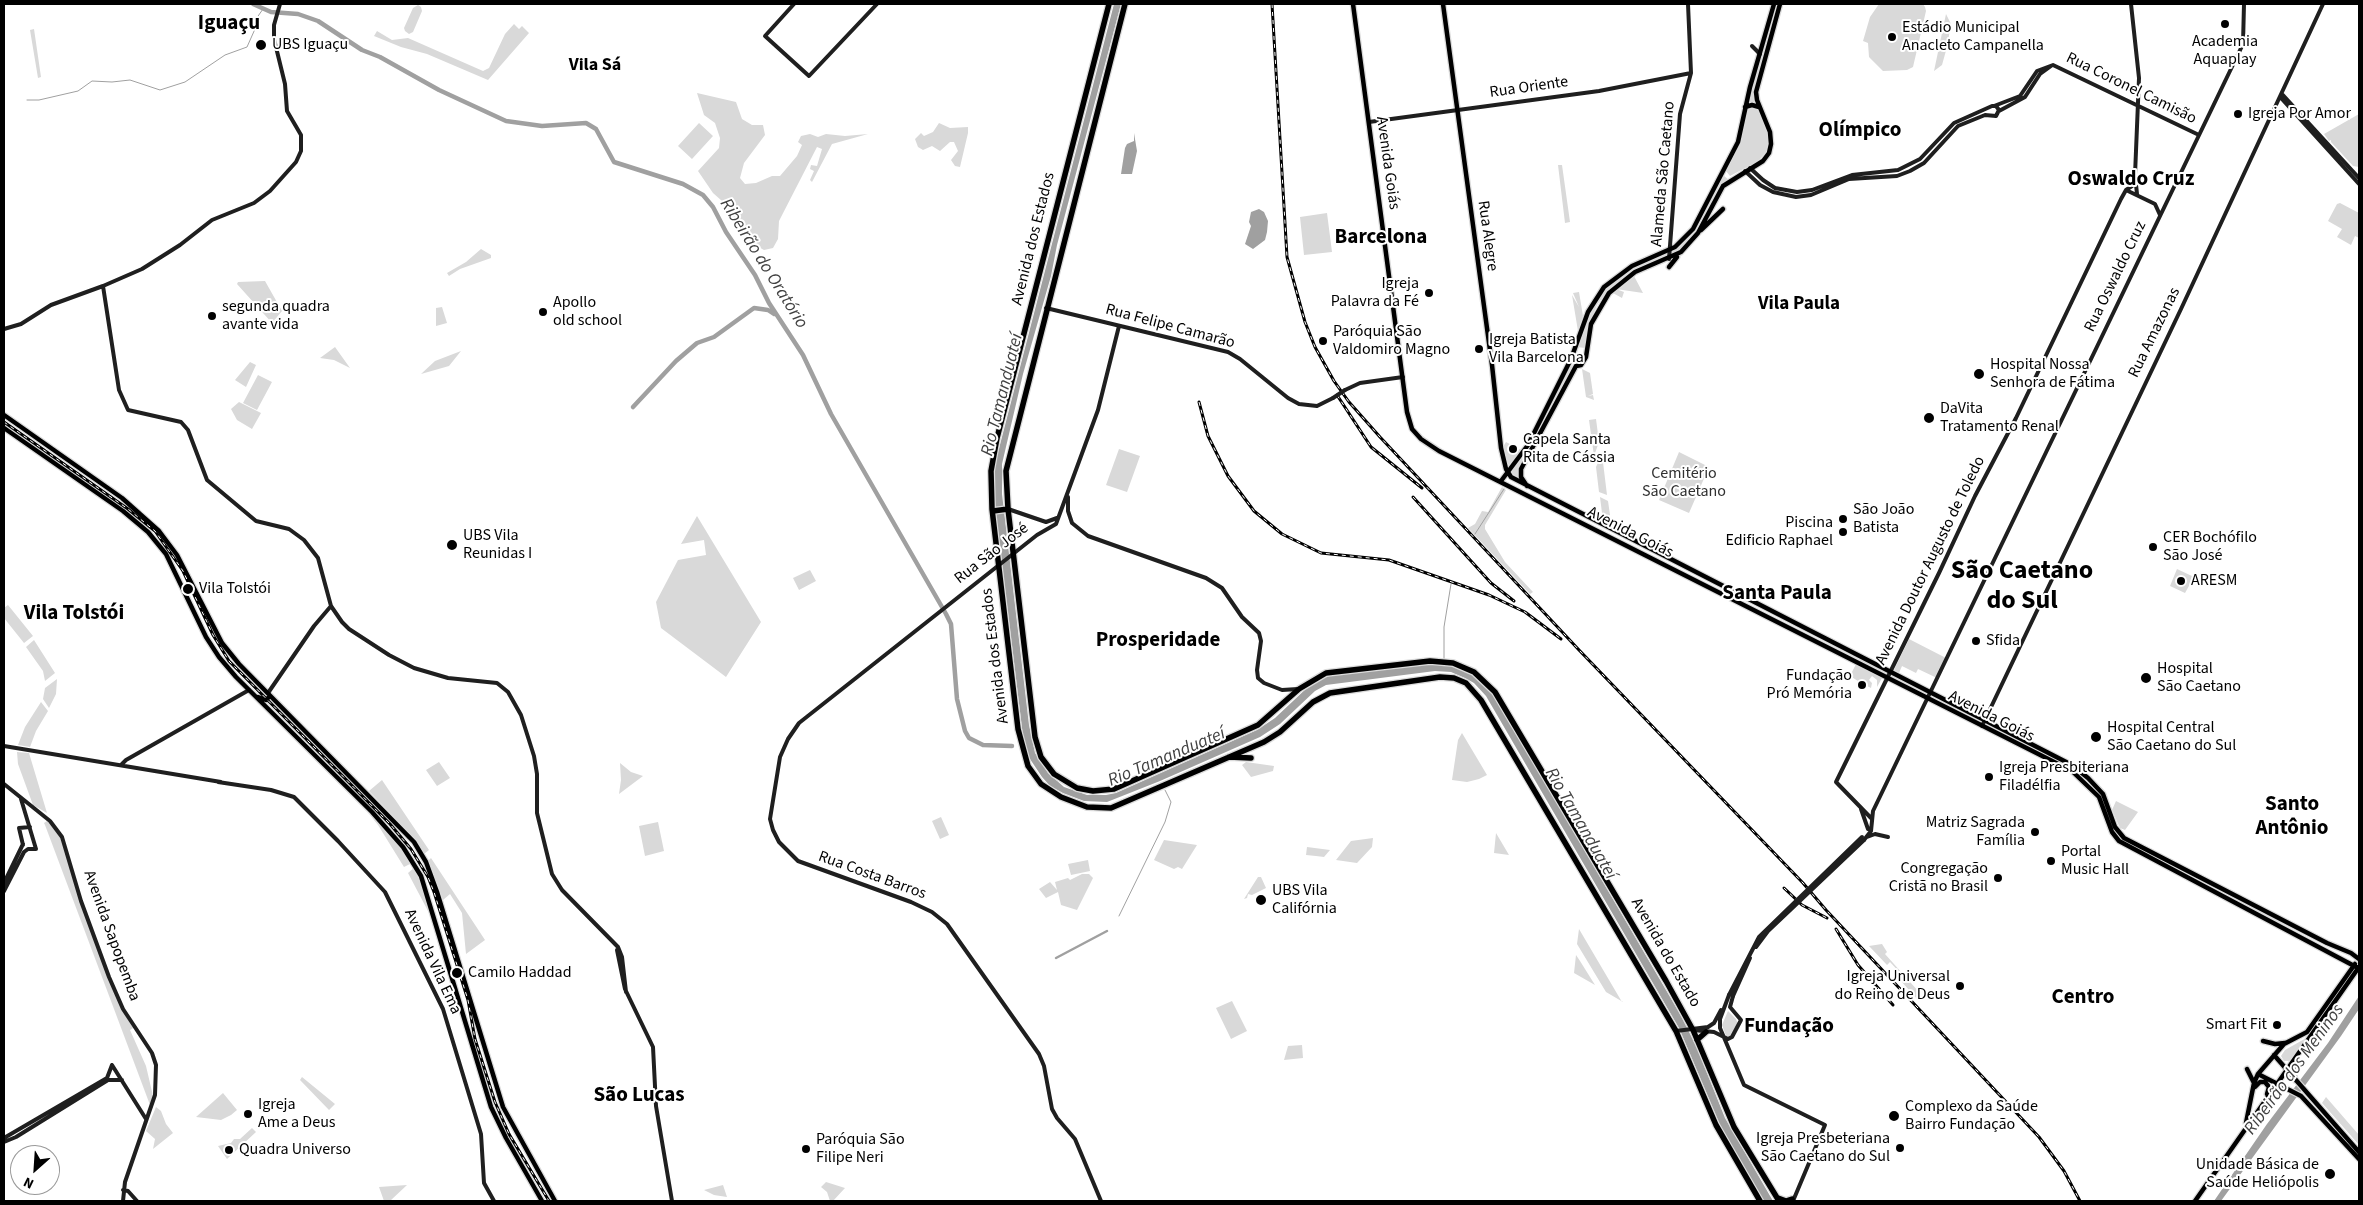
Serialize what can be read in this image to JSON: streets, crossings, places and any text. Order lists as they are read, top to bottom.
{
  "streets": {
    "highway": ["Avenida dos Estados", "Avenida do Estado"],
    "main road": [
      "Rua Oriente",
      "Rua Coronel Camisão",
      "Avenida Goiás",
      "Alameda São Caetano",
      "Rua Alegre",
      "Rua Oswaldo Cruz",
      "Rua Felipe Camarão",
      "Rua Amazonas",
      "Rua São José",
      "Avenida Doutor Augusto de Toledo",
      "Rua Costa Barros",
      "Avenida Sapopemba",
      "Avenida Vila Ema"
    ]
  },
  "crossings": [
    ["Rua Oriente", "Avenida Goiás"],
    ["Rua Oriente", "Alameda São Caetano"],
    ["Rua Oriente", "Rua Alegre"],
    ["Rua Coronel Camisão", "Rua Oswaldo Cruz"],
    ["Avenida Goiás", "Rua Alegre"],
    ["Avenida Goiás", "Rua Oswaldo Cruz"],
    ["Avenida Goiás", "Rua Felipe Camarão"],
    ["Avenida Goiás", "Rua Amazonas"],
    ["Avenida Goiás", "Avenida Doutor Augusto de Toledo"],
    ["Avenida dos Estados", "Rua Felipe Camarão"],
    ["Avenida dos Estados", "Rua São José"],
    ["Avenida dos Estados", "Avenida do Estado"],
    ["Rua São José", "Rua Costa Barros"]
  ],
  "districts": [
    "Iguaçu",
    "Vila Sá",
    "Olímpico",
    "Oswaldo Cruz",
    "Barcelona",
    "Vila Paula",
    "São Caetano do Sul",
    "Santa Paula",
    "Vila Tolstói",
    "Prosperidade",
    "Santo Antônio",
    "Centro",
    "Fundação",
    "São Lucas"
  ],
  "water": ["Ribeirão do Oratório", "Rio Tamanduateí", "Ribeirão dos Meninos"],
  "parks": ["Cemitério São Caetano"],
  "places": [
    "Academia Aquaplay",
    "Estádio Municipal Anacleto Campanella",
    "UBS Iguaçu",
    "Igreja Por Amor",
    "Igreja Palavra da Fé",
    "Apollo old school",
    "segunda quadra avante vida",
    "Paróquia São Valdomiro Magno",
    "Igreja Batista Vila Barcelona",
    "Hospital Nossa Senhora de Fátima",
    "DaVita Tratamento Renal",
    "Capela Santa Rita de Cássia",
    "São João Batista",
    "Piscina Edificio Raphael",
    "UBS Vila Reunidas I",
    "CER Bochófilo São José",
    "ARESM",
    "Vila Tolstói",
    "Sfida",
    "Hospital São Caetano",
    "Fundação Pró Memória",
    "Hospital Central São Caetano do Sul",
    "Igreja Presbiteriana Filadélfia",
    "Matriz Sagrada Família",
    "Portal Music Hall",
    "Congregação Cristã no Brasil",
    "UBS Vila Califórnia",
    "Camilo Haddad",
    "Igreja Universal do Reino de Deus",
    "Smart Fit",
    "Igreja Ame a Deus",
    "Complexo da Saúde Bairro Fundação",
    "Igreja Presbeteriana São Caetano do Sul",
    "Paróquia São Filipe Neri",
    "Quadra Universo",
    "Unidade Básica de Saúde Heliópolis"
  ],
  "north": "bottom left"
}
